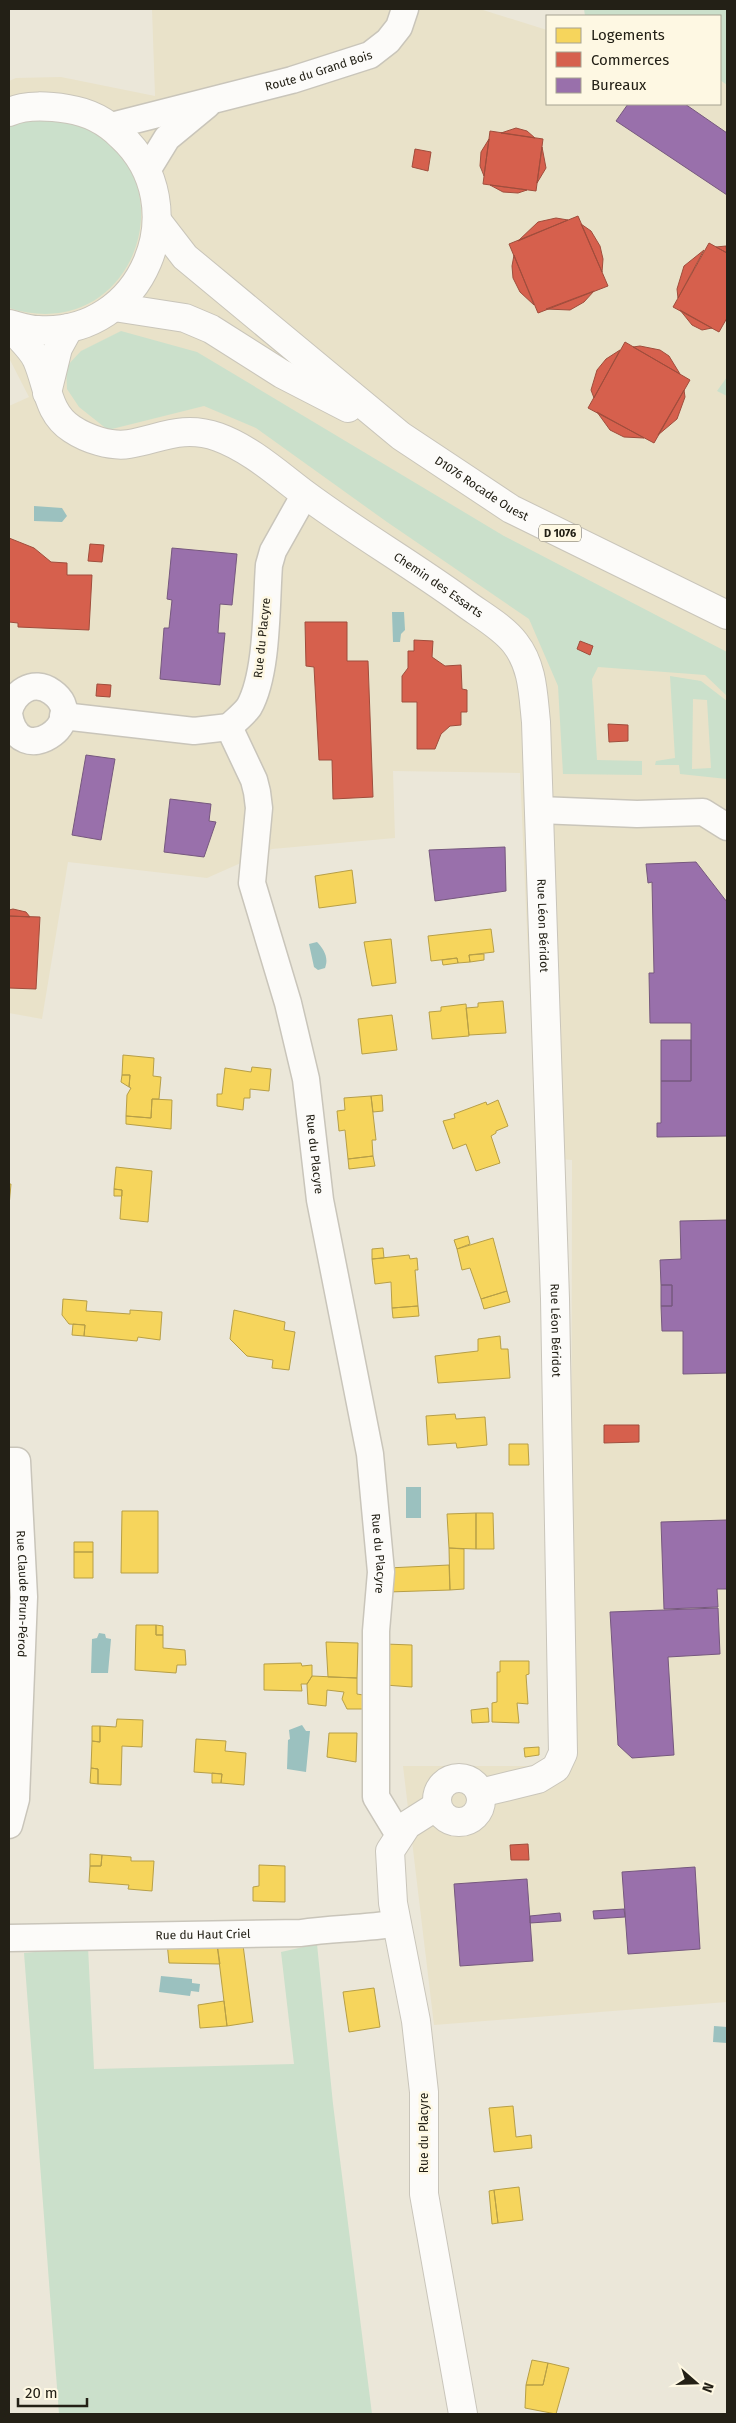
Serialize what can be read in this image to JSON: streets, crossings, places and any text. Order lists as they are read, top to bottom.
{
  "streets": {
    "street": [
      "Route du Grand Bois",
      "D1076 Rocade Ouest",
      "D 1076",
      "Chemin des Essarts",
      "Rue du Placyre",
      "Rue Léon Béridot",
      "Rue Claude Brun-Pérod",
      "Rue du Haut Criel"
    ]
  },
  "crossings": [
    ["D1076 Rocade Ouest", "D 1076"],
    ["Chemin des Essarts", "Rue du Placyre"],
    ["Chemin des Essarts", "Rue Léon Béridot"],
    ["Rue du Placyre", "Rue Léon Béridot"],
    ["Rue du Placyre", "Rue du Haut Criel"]
  ],
  "legend": ["Logements", "Commerces", "Bureaux"],
  "scale_bar": "20 m",
  "north": "right"
}
